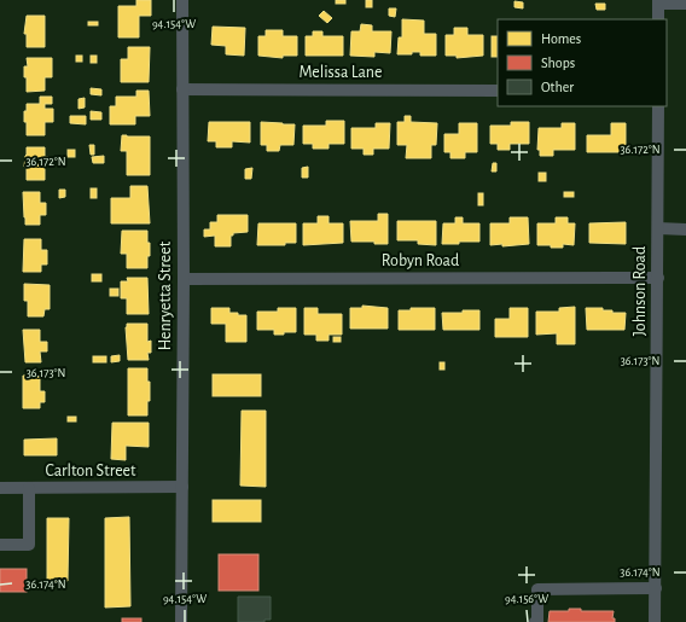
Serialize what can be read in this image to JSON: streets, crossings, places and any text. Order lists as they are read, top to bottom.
{
  "streets": {
    "street": [
      "Melissa Lane",
      "Robyn Road",
      "Johnson Road",
      "Henryetta Street",
      "Carlton Street"
    ]
  },
  "crossings": [
    ["Melissa Lane", "Henryetta Street"],
    ["Robyn Road", "Johnson Road"],
    ["Robyn Road", "Henryetta Street"],
    ["Henryetta Street", "Carlton Street"]
  ],
  "legend": ["Homes", "Shops", "Other"],
  "coordinates": [
    "94.154°W",
    "36.172°N",
    "36.173°N",
    "36.174°N",
    "94.156°W"
  ]
}
